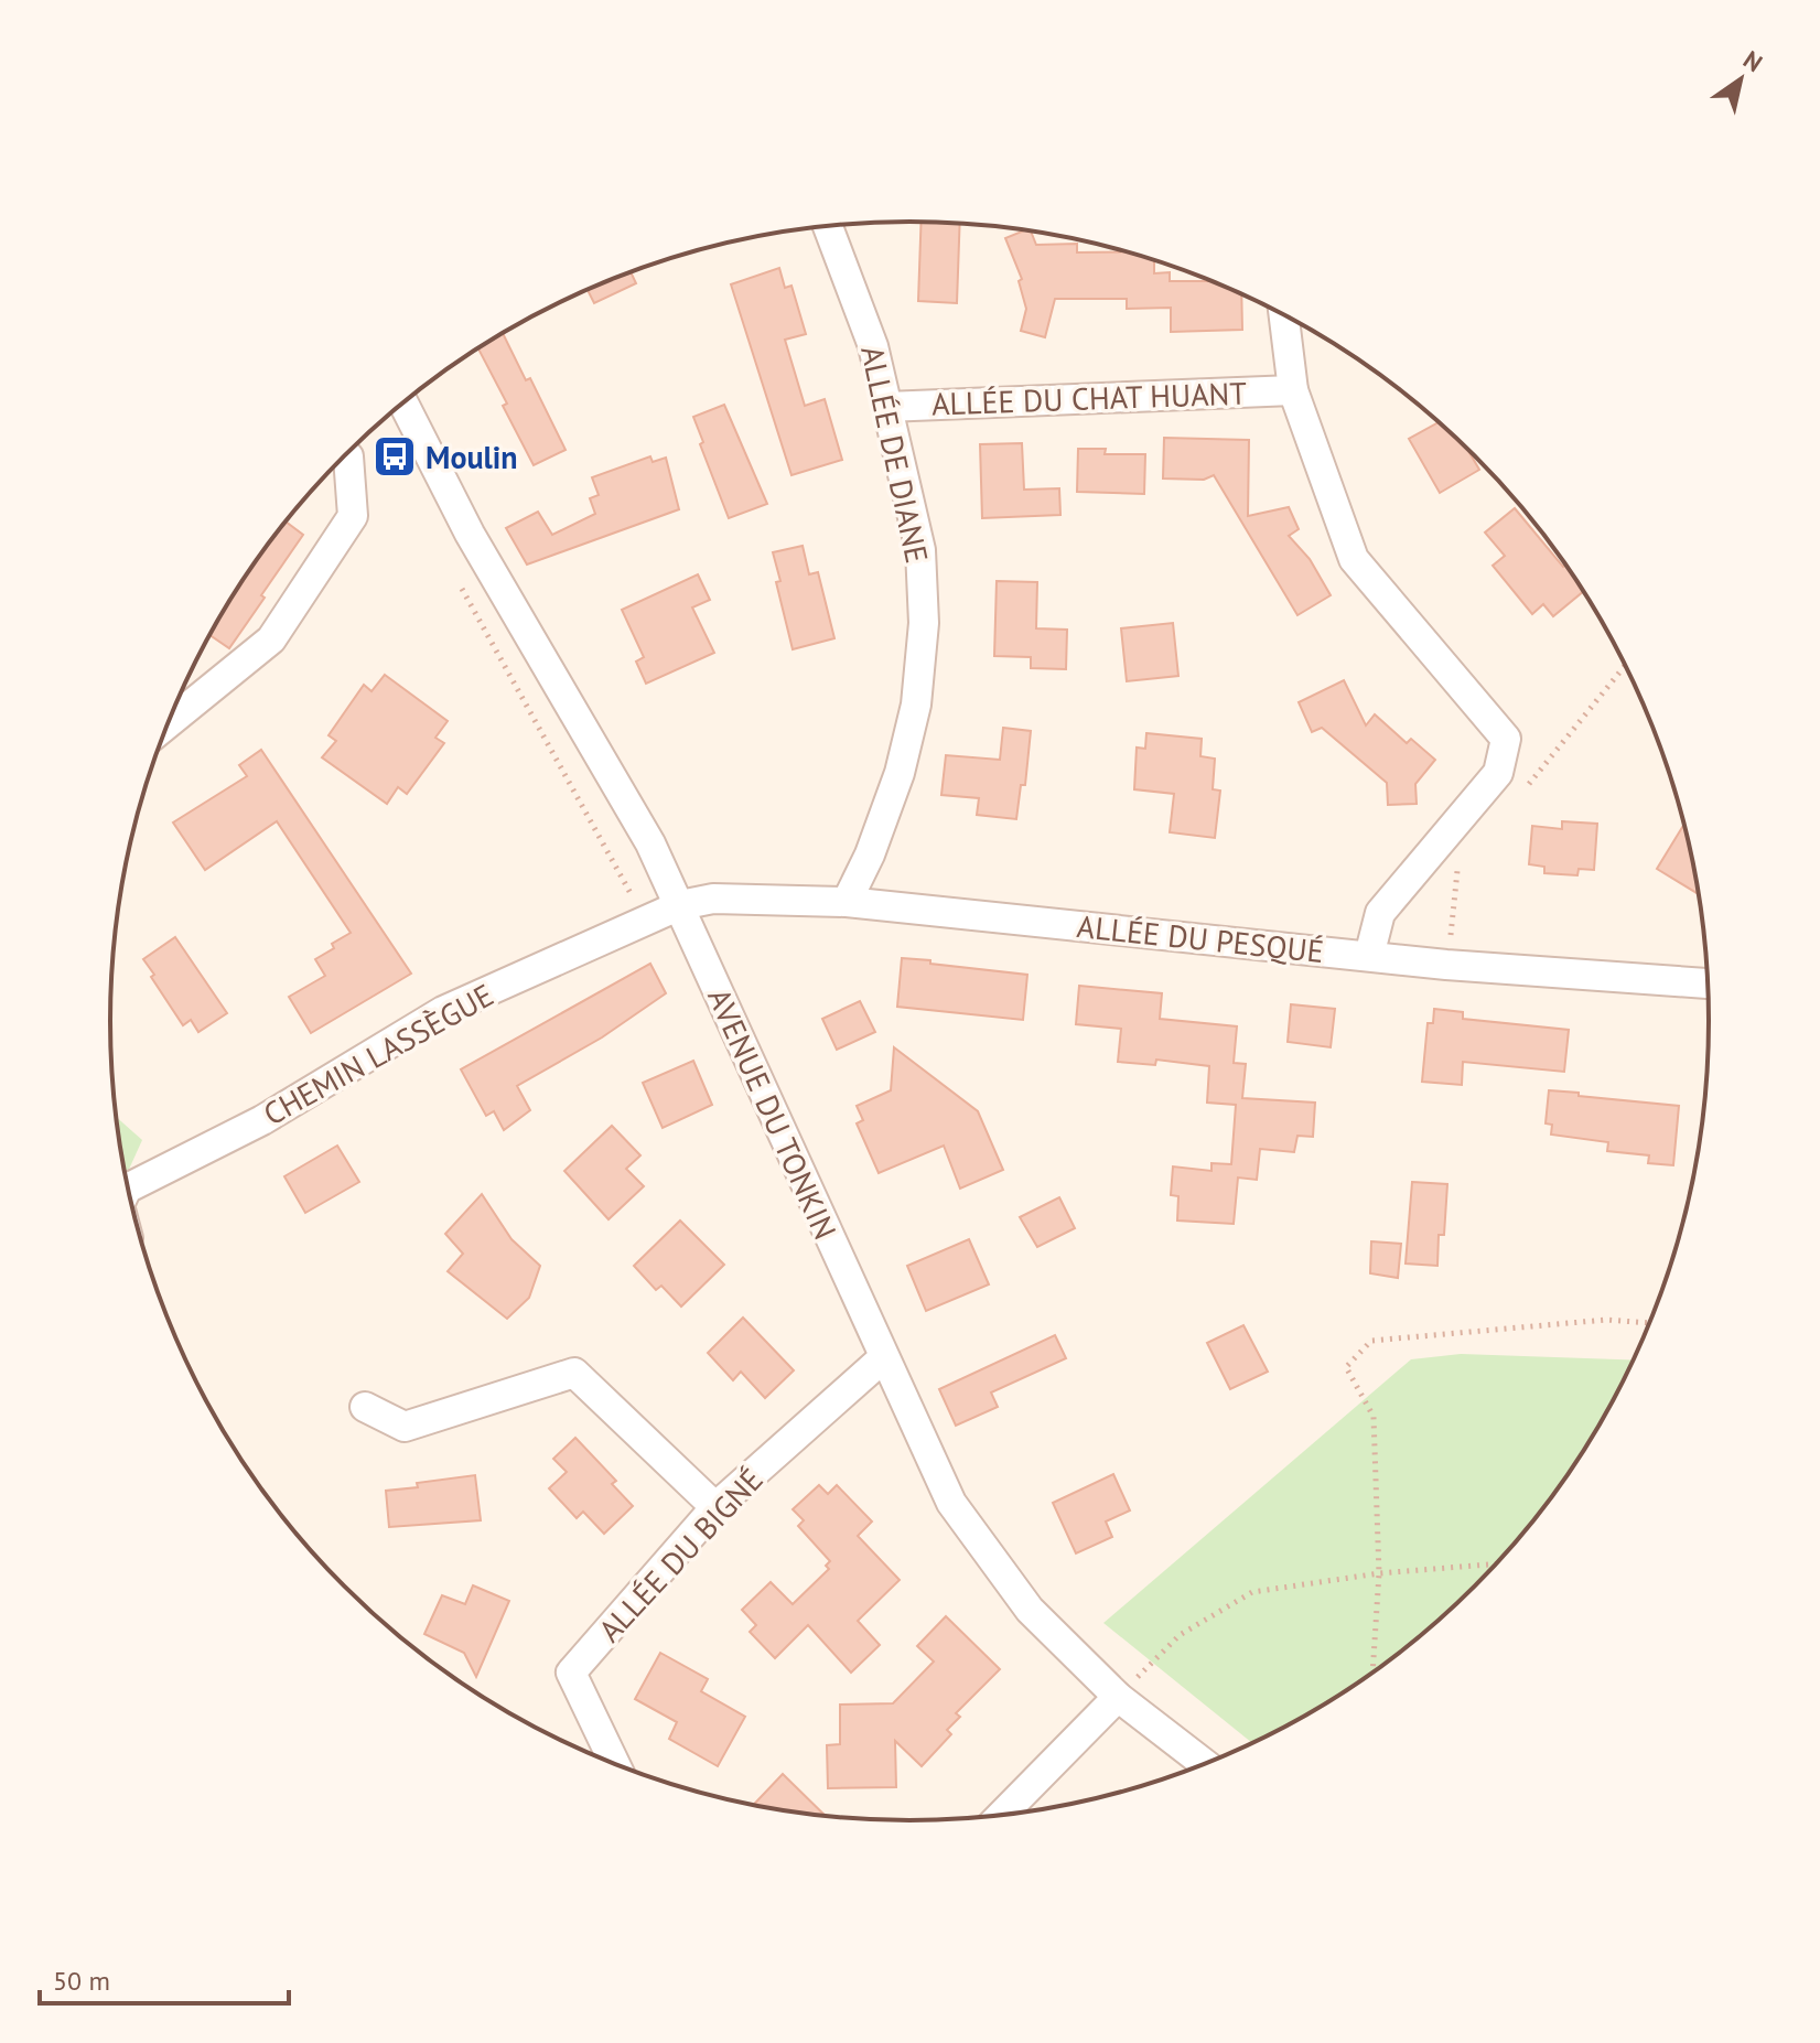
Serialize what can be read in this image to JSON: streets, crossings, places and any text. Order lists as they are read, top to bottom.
{
  "streets": {
    "street": [
      "ALLÉE DU CHAT HUANT",
      "ALLÉE DE DIANE",
      "ALLÉE DU PESQUÉ",
      "CHEMIN LASSÈGUE",
      "AVENUE DU TONKIN",
      "ALLÉE DU BIGNÉ"
    ]
  },
  "crossings": [
    ["ALLÉE DU CHAT HUANT", "ALLÉE DE DIANE"],
    ["ALLÉE DE DIANE", "ALLÉE DU PESQUÉ"],
    ["ALLÉE DU PESQUÉ", "CHEMIN LASSÈGUE"],
    ["ALLÉE DU PESQUÉ", "AVENUE DU TONKIN"],
    ["CHEMIN LASSÈGUE", "AVENUE DU TONKIN"],
    ["AVENUE DU TONKIN", "ALLÉE DU BIGNÉ"]
  ],
  "places": {
    "bus stop": ["Moulin"]
  },
  "scale_bar": "50 m",
  "north": "top right"
}
